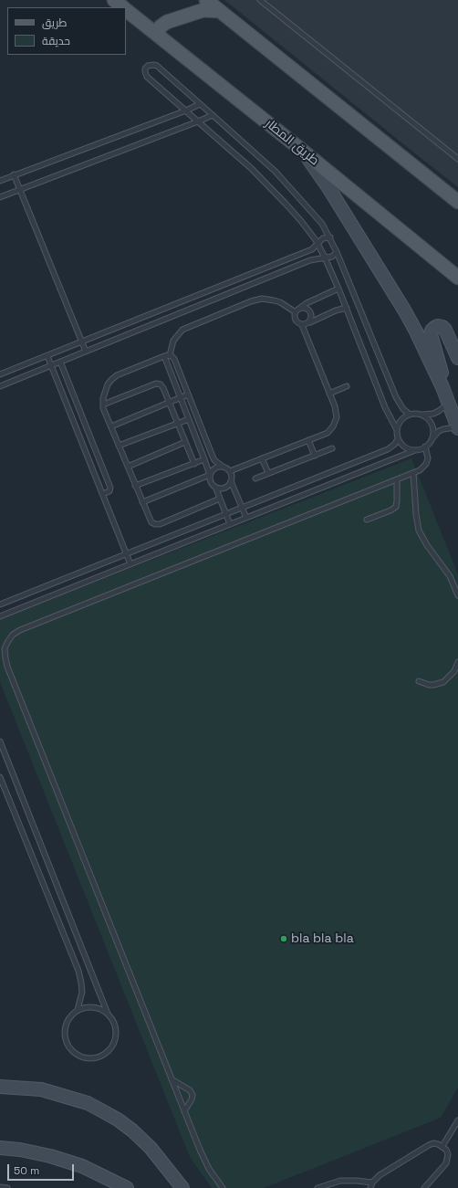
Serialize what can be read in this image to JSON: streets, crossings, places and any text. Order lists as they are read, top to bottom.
{
  "streets": {
    "main road": ["طريق المطار"]
  },
  "places": ["bla bla bla"],
  "legend": ["طريق", "حديقة"],
  "scale_bar": "50 m"
}
